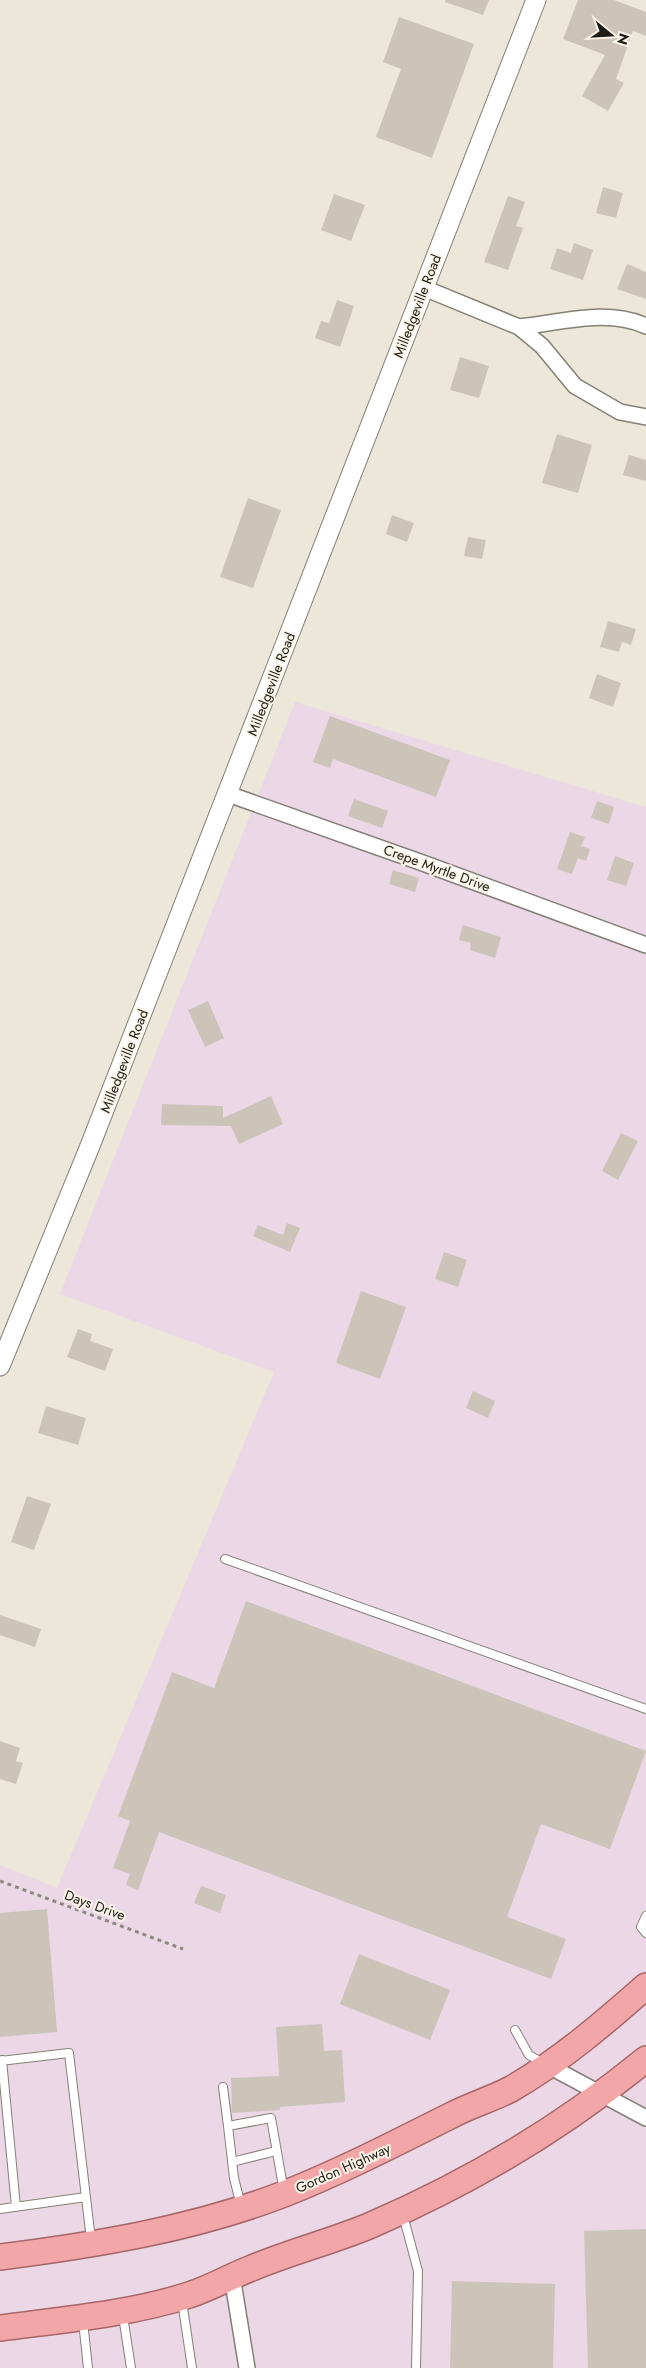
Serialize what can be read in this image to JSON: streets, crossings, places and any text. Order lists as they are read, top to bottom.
{
  "streets": {
    "highway": ["Gordon Highway"],
    "street": ["Milledgeville Road", "Crepe Myrtle Drive"],
    "path": ["Days Drive"]
  },
  "crossings": [
    ["Milledgeville Road", "Crepe Myrtle Drive"]
  ],
  "north": "right"
}
